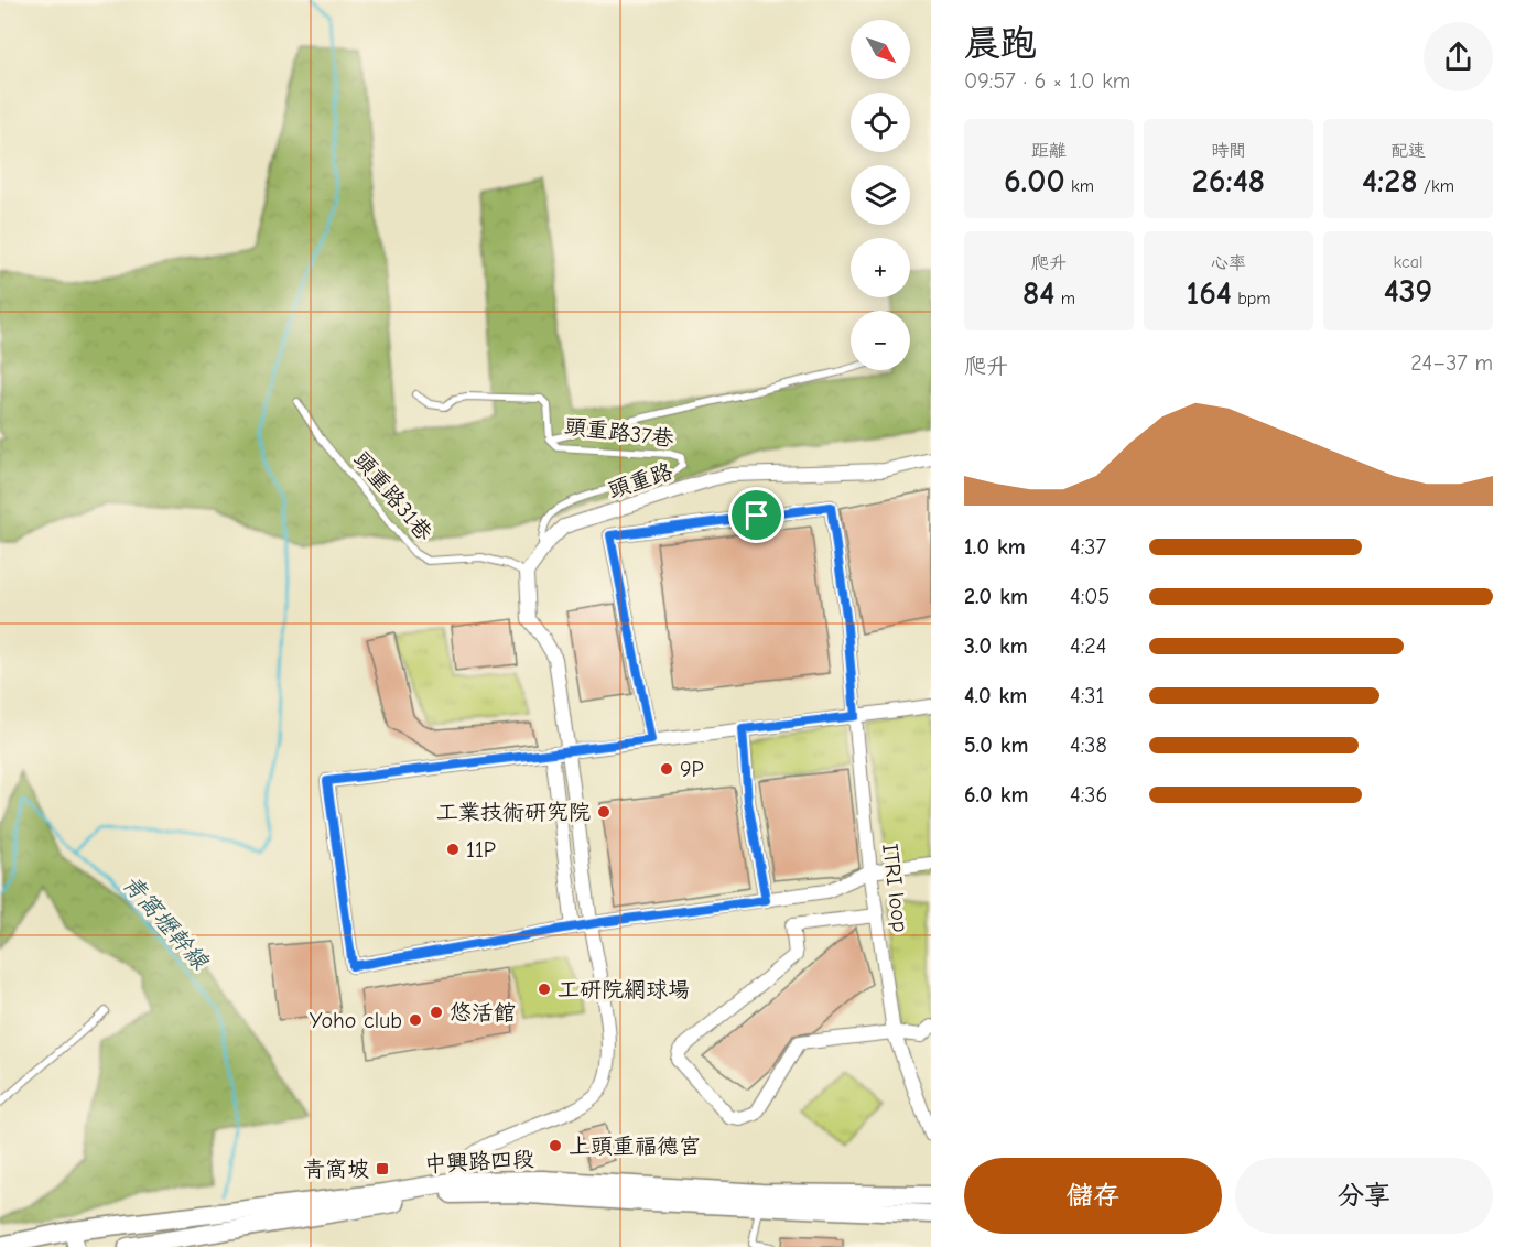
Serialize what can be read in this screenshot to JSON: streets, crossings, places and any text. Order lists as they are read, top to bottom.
{
  "streets": {
    "main road": ["中興路四段"],
    "street": ["頭重路", "ITRI loop"],
    "lane": ["頭重路37巷", "頭重路31巷"]
  },
  "crossings": [
    ["頭重路", "頭重路31巷"]
  ],
  "water": ["青窩壢幹線"],
  "places": {
    "other": [
      "9P",
      "工業技術研究院",
      "11P",
      "工研院網球場",
      "悠活館",
      "Yoho club",
      "上頭重福德宮"
    ],
    "transit": ["青窩坡"]
  },
  "north": "bottom right",
  "page": {
    "heading": ["晨跑", "09:57 · 6 × 1.0 km"],
    "map_buttons": ["+", "−"],
    "stats": [
      ["距離", "6.00 km"],
      ["時間", "26:48"],
      ["配速", "4:28 /km"],
      ["爬升", "84 m"],
      ["心率", "164 bpm"],
      ["kcal", "439"]
    ],
    "chart": ["爬升", "24–37 m"],
    "list": [
      {
        "name": "1.0 km",
        "note": "4:37"
      },
      {
        "name": "2.0 km",
        "note": "4:05"
      },
      {
        "name": "3.0 km",
        "note": "4:24"
      },
      {
        "name": "4.0 km",
        "note": "4:31"
      },
      {
        "name": "5.0 km",
        "note": "4:38"
      },
      {
        "name": "6.0 km",
        "note": "4:36"
      }
    ],
    "buttons": ["儲存", "分享"]
  }
}
